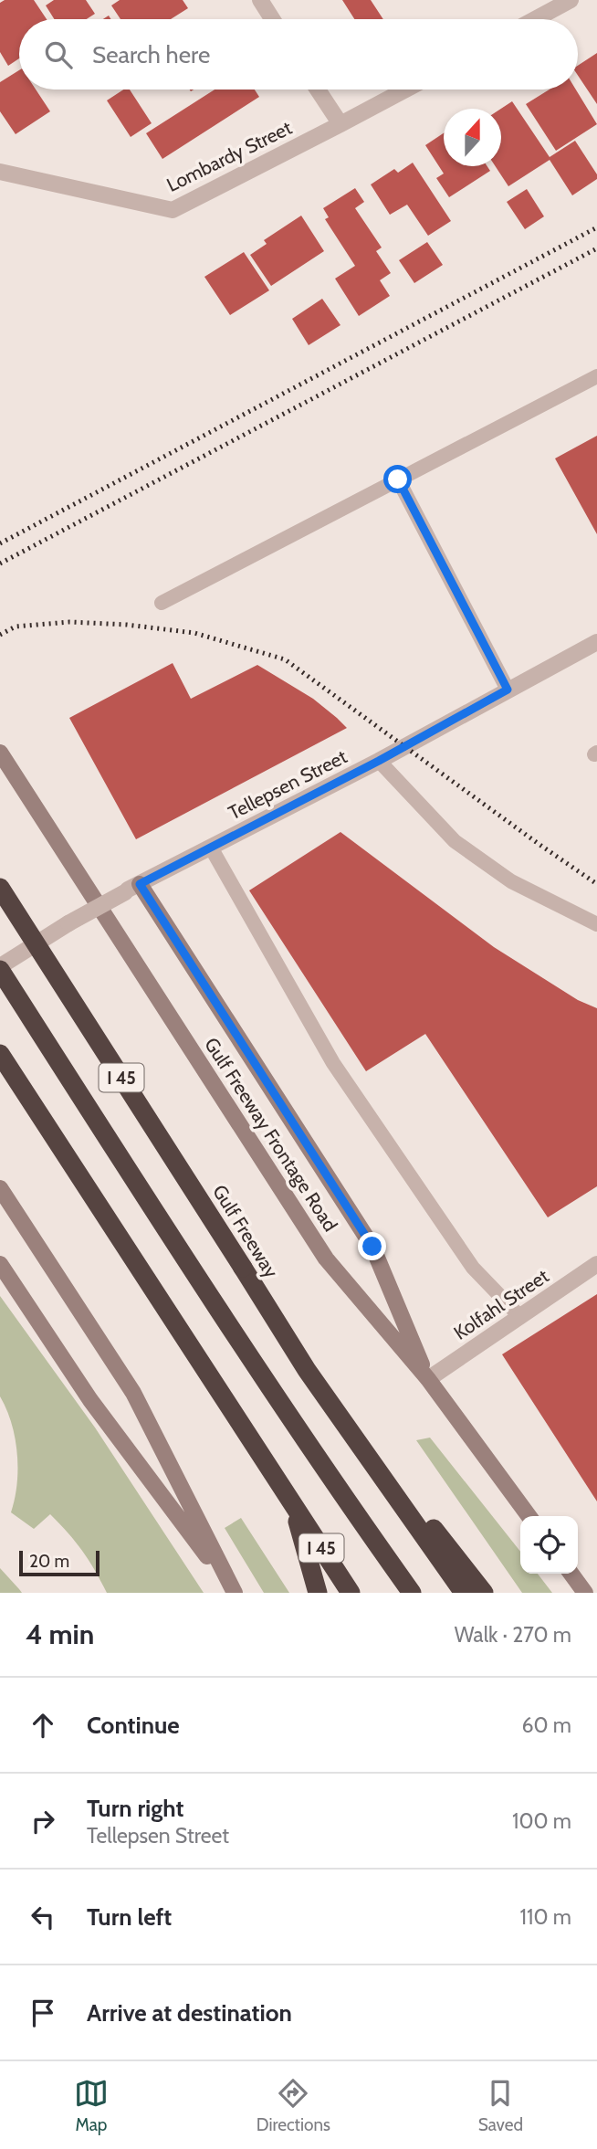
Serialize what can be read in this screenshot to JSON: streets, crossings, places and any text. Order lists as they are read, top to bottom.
{
  "streets": {
    "highway": ["I 45", "Gulf Freeway"],
    "main road": ["Gulf Freeway Frontage Road"],
    "street": ["Lombardy Street", "Tellepsen Street", "Kolfahl Street"]
  },
  "crossings": [
    ["Gulf Freeway Frontage Road", "Kolfahl Street"]
  ],
  "scale_bar": "20 m",
  "north": "top",
  "page": {
    "search": "Search here",
    "scale": "20 m",
    "heading": ["4 min", "Walk · 270 m"],
    "list": [
      ["Continue", "60 m"],
      ["Turn right", "Tellepsen Street", "100 m"],
      ["Turn left", "110 m"],
      "Arrive at destination"
    ],
    "nav": ["Map", "Directions", "Saved"]
  }
}
